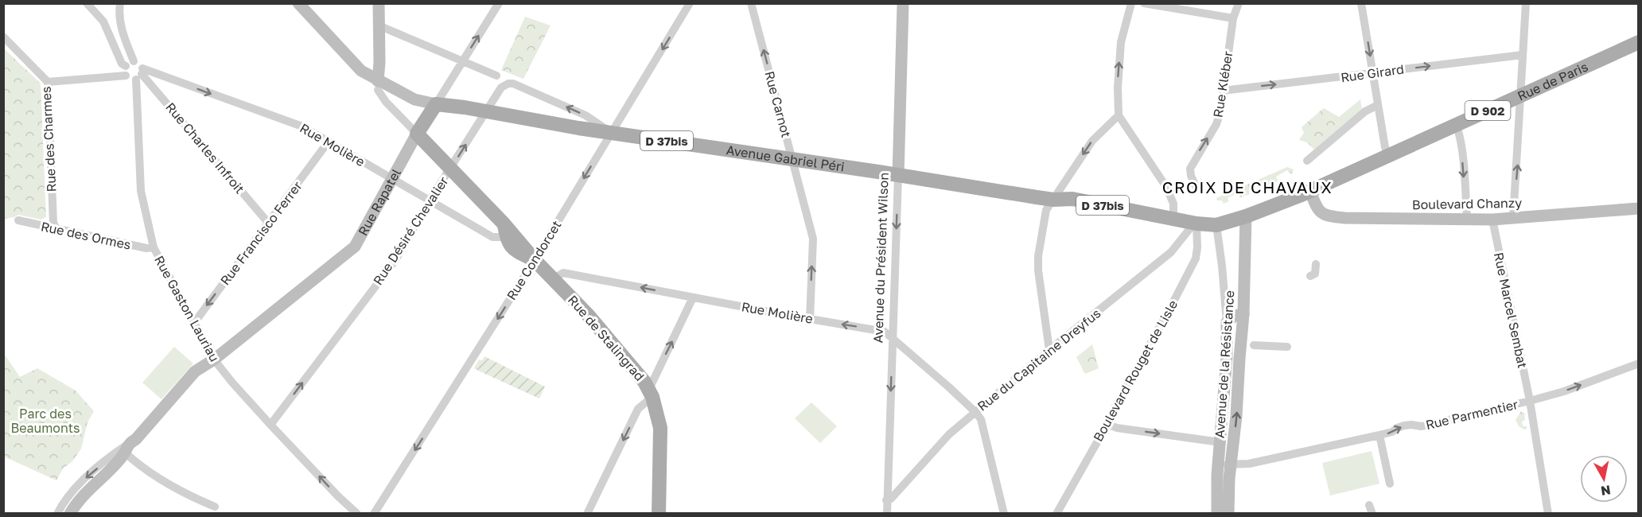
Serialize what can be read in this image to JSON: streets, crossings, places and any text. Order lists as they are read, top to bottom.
{
  "streets": {
    "main road": [
      "Rue de Paris",
      "D 902",
      "D 37bis",
      "Avenue Gabriel Péri",
      "Rue Rapatel",
      "Boulevard Chanzy",
      "Avenue du Président Wilson",
      "Rue de Stalingrad",
      "Avenue de la Résistance"
    ],
    "street": [
      "Rue Girard",
      "Rue Kléber",
      "Rue Carnot",
      "Rue des Charmes",
      "Rue Molière",
      "Rue Charles Infroit",
      "Rue Désiré Chevalier",
      "Rue Francisco Ferrer",
      "Rue des Ormes",
      "Rue Condorcet",
      "Rue Gaston Lauriau",
      "Rue Marcel Sembat",
      "Rue du Capitaine Dreyfus",
      "Boulevard Rouget de Lisle",
      "Rue Parmentier"
    ]
  },
  "crossings": [
    ["Rue Girard", "Rue Kléber"],
    ["Rue de Paris", "Avenue Gabriel Péri"],
    ["Rue de Paris", "Boulevard Chanzy"],
    ["Rue de Paris", "Avenue de la Résistance"],
    ["Rue Carnot", "Rue Molière"],
    ["Rue Carnot", "Avenue Gabriel Péri"],
    ["Rue des Charmes", "Rue des Ormes"],
    ["Rue Molière", "Rue Charles Infroit"],
    ["Rue Molière", "Rue Rapatel"],
    ["Rue Molière", "Rue Désiré Chevalier"],
    ["Rue Molière", "Rue Francisco Ferrer"],
    ["Rue Molière", "Avenue du Président Wilson"],
    ["Rue Molière", "Rue Gaston Lauriau"],
    ["Rue Molière", "Rue de Stalingrad"],
    ["Rue Molière", "Rue du Capitaine Dreyfus"],
    ["Rue Charles Infroit", "Rue Francisco Ferrer"],
    ["Rue Charles Infroit", "Rue Gaston Lauriau"],
    ["Avenue Gabriel Péri", "Rue Rapatel"],
    ["Avenue Gabriel Péri", "Rue Désiré Chevalier"],
    ["Avenue Gabriel Péri", "Avenue du Président Wilson"],
    ["Avenue Gabriel Péri", "Rue Condorcet"],
    ["Avenue Gabriel Péri", "Rue de Stalingrad"],
    ["Avenue Gabriel Péri", "Rue du Capitaine Dreyfus"],
    ["Avenue Gabriel Péri", "Avenue de la Résistance"],
    ["Avenue Gabriel Péri", "Boulevard Rouget de Lisle"],
    ["Rue Rapatel", "Rue Gaston Lauriau"],
    ["Rue Rapatel", "Rue de Stalingrad"],
    ["Boulevard Chanzy", "Rue Marcel Sembat"],
    ["Rue Désiré Chevalier", "Rue Condorcet"],
    ["Rue Désiré Chevalier", "Rue Gaston Lauriau"],
    ["Rue Désiré Chevalier", "Rue de Stalingrad"],
    ["Rue Francisco Ferrer", "Rue Gaston Lauriau"],
    ["Rue des Ormes", "Rue Gaston Lauriau"],
    ["Avenue du Président Wilson", "Rue du Capitaine Dreyfus"],
    ["Rue Condorcet", "Rue de Stalingrad"],
    ["Rue Marcel Sembat", "Rue Parmentier"],
    ["Rue du Capitaine Dreyfus", "Boulevard Rouget de Lisle"],
    ["Avenue de la Résistance", "Rue Parmentier"]
  ],
  "one_way": [
    "Rue Girard",
    "Rue Kléber",
    "Rue Carnot",
    "Rue Francisco Ferrer",
    "Avenue du Président Wilson",
    "Rue Condorcet",
    "Rue Parmentier"
  ],
  "districts": ["CROIX DE CHAVAUX"],
  "parks": ["Parc des Beaumonts"],
  "north": "bottom"
}
